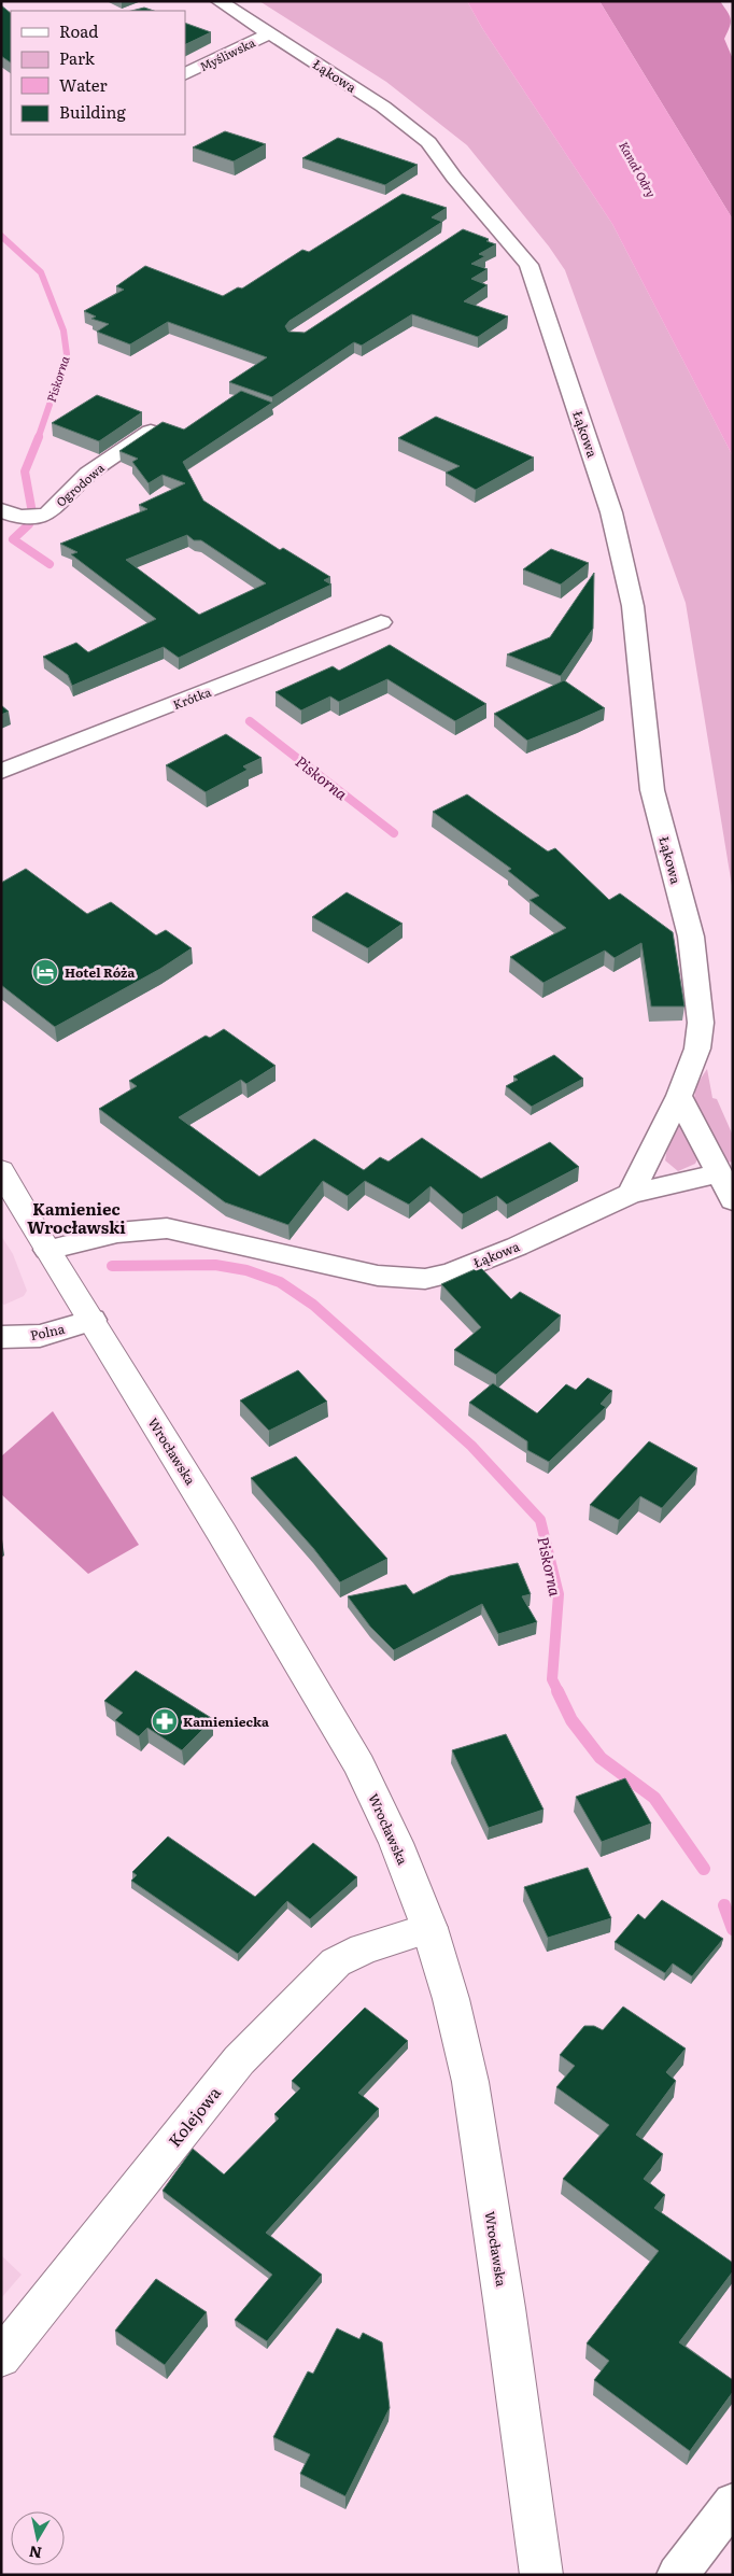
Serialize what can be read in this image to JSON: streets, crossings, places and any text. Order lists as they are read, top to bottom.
{
  "streets": {
    "main road": ["Wrocławska", "Kolejowa"],
    "street": [
      "Myśliwska",
      "Łąkowa",
      "Ogrodowa",
      "Krótka",
      "Polna"
    ]
  },
  "crossings": [
    ["Myśliwska", "Łąkowa"],
    ["Łąkowa", "Wrocławska"],
    ["Polna", "Wrocławska"],
    ["Wrocławska", "Kolejowa"]
  ],
  "districts": ["Kamieniec Wrocławski"],
  "water": ["Kanał Odry", "Piskorna"],
  "places": {
    "hotel": ["Hotel Róża"],
    "pharmacy": ["Kamieniecka"]
  },
  "legend": [
    "Road",
    "Park",
    "Water",
    "Building"
  ],
  "north": "bottom"
}
